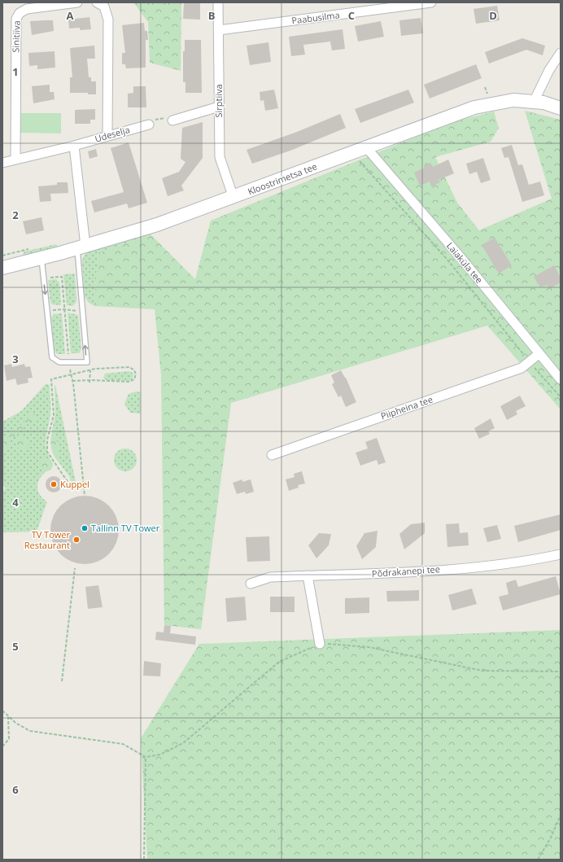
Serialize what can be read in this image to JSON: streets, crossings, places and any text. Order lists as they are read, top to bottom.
{
  "streets": {
    "main road": ["Kloostrimetsa tee"],
    "street": [
      "Paabusilma",
      "Sinitiiva",
      "Sirptiiva",
      "Udeselja",
      "Laiaküla tee",
      "Piipheina tee",
      "Põdrakanepi tee"
    ]
  },
  "crossings": [
    ["Paabusilma", "Sirptiiva"],
    ["Sinitiiva", "Udeselja"],
    ["Sirptiiva", "Kloostrimetsa tee"],
    ["Kloostrimetsa tee", "Laiaküla tee"],
    ["Laiaküla tee", "Piipheina tee"]
  ],
  "places": ["Kuppel", "Tallinn TV Tower", "TV Tower Restaurant"],
  "grid": {
    "columns": [
      "A",
      "B",
      "C",
      "D"
    ],
    "rows": [
      "1",
      "2",
      "3",
      "4",
      "5",
      "6"
    ]
  }
}
